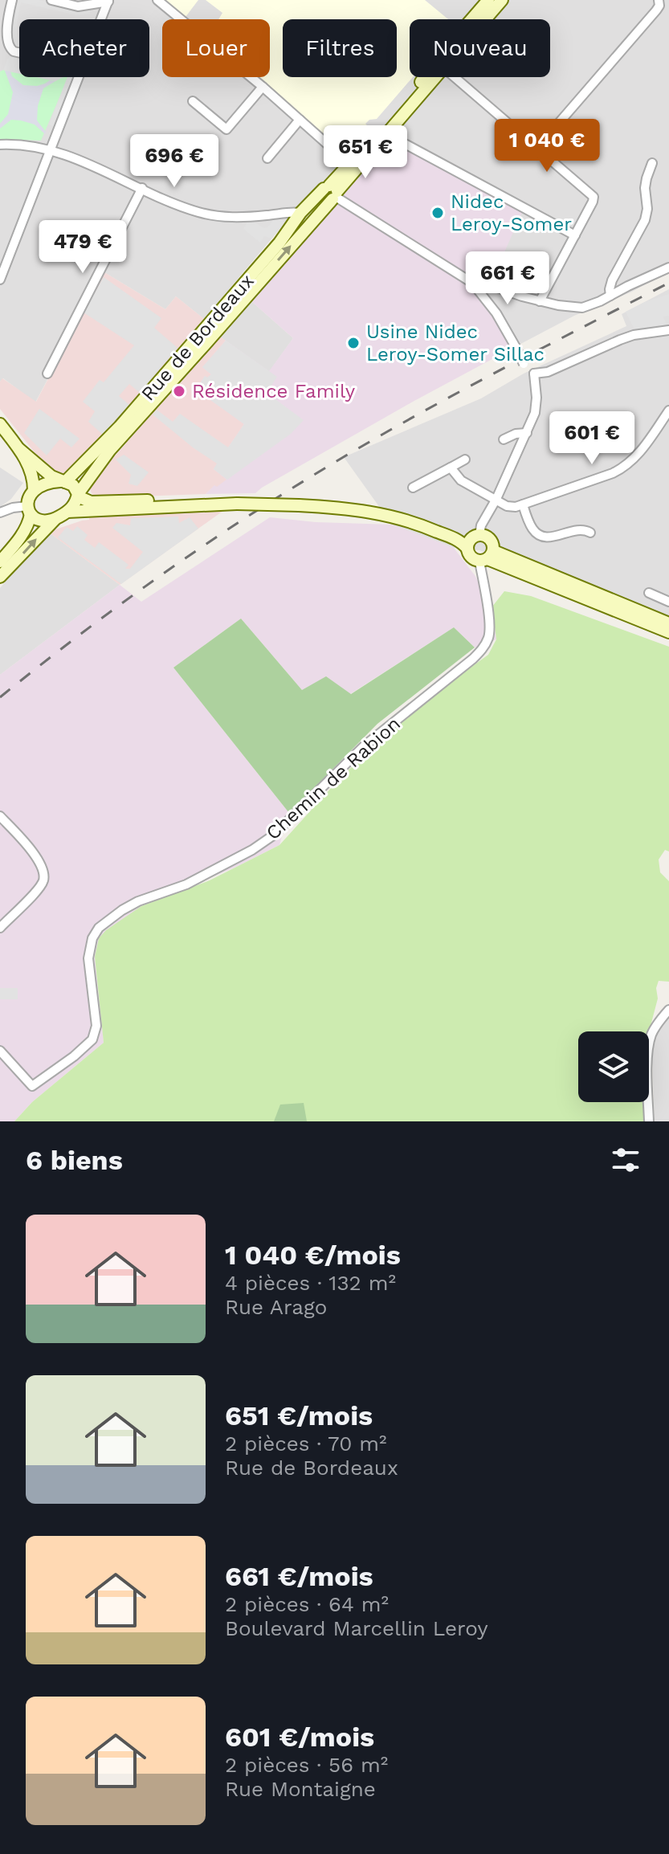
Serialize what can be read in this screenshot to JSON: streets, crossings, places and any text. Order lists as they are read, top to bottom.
{
  "streets": {
    "main road": ["Rue de Bordeaux"],
    "street": ["Chemin de Rabion"]
  },
  "places": ["Nidec Leroy-Somer", "Usine Nidec Leroy-Somer Sillac", "Résidence Family"],
  "page": {
    "chip": [
      "Acheter",
      "Louer",
      "Filtres",
      "Nouveau"
    ],
    "price": [
      "1 040 €",
      "651 €",
      "696 €",
      "479 €",
      "661 €",
      "601 €"
    ],
    "heading": "6 biens",
    "list": [
      {
        "name": "1 040 €/mois",
        "note": "4 pièces · 132 m² · Rue Arago"
      },
      {
        "name": "651 €/mois",
        "note": "2 pièces · 70 m² · Rue de Bordeaux"
      },
      {
        "name": "661 €/mois",
        "note": "2 pièces · 64 m² · Boulevard Marcellin Leroy"
      },
      {
        "name": "601 €/mois",
        "note": "2 pièces · 56 m² · Rue Montaigne"
      }
    ]
  }
}
